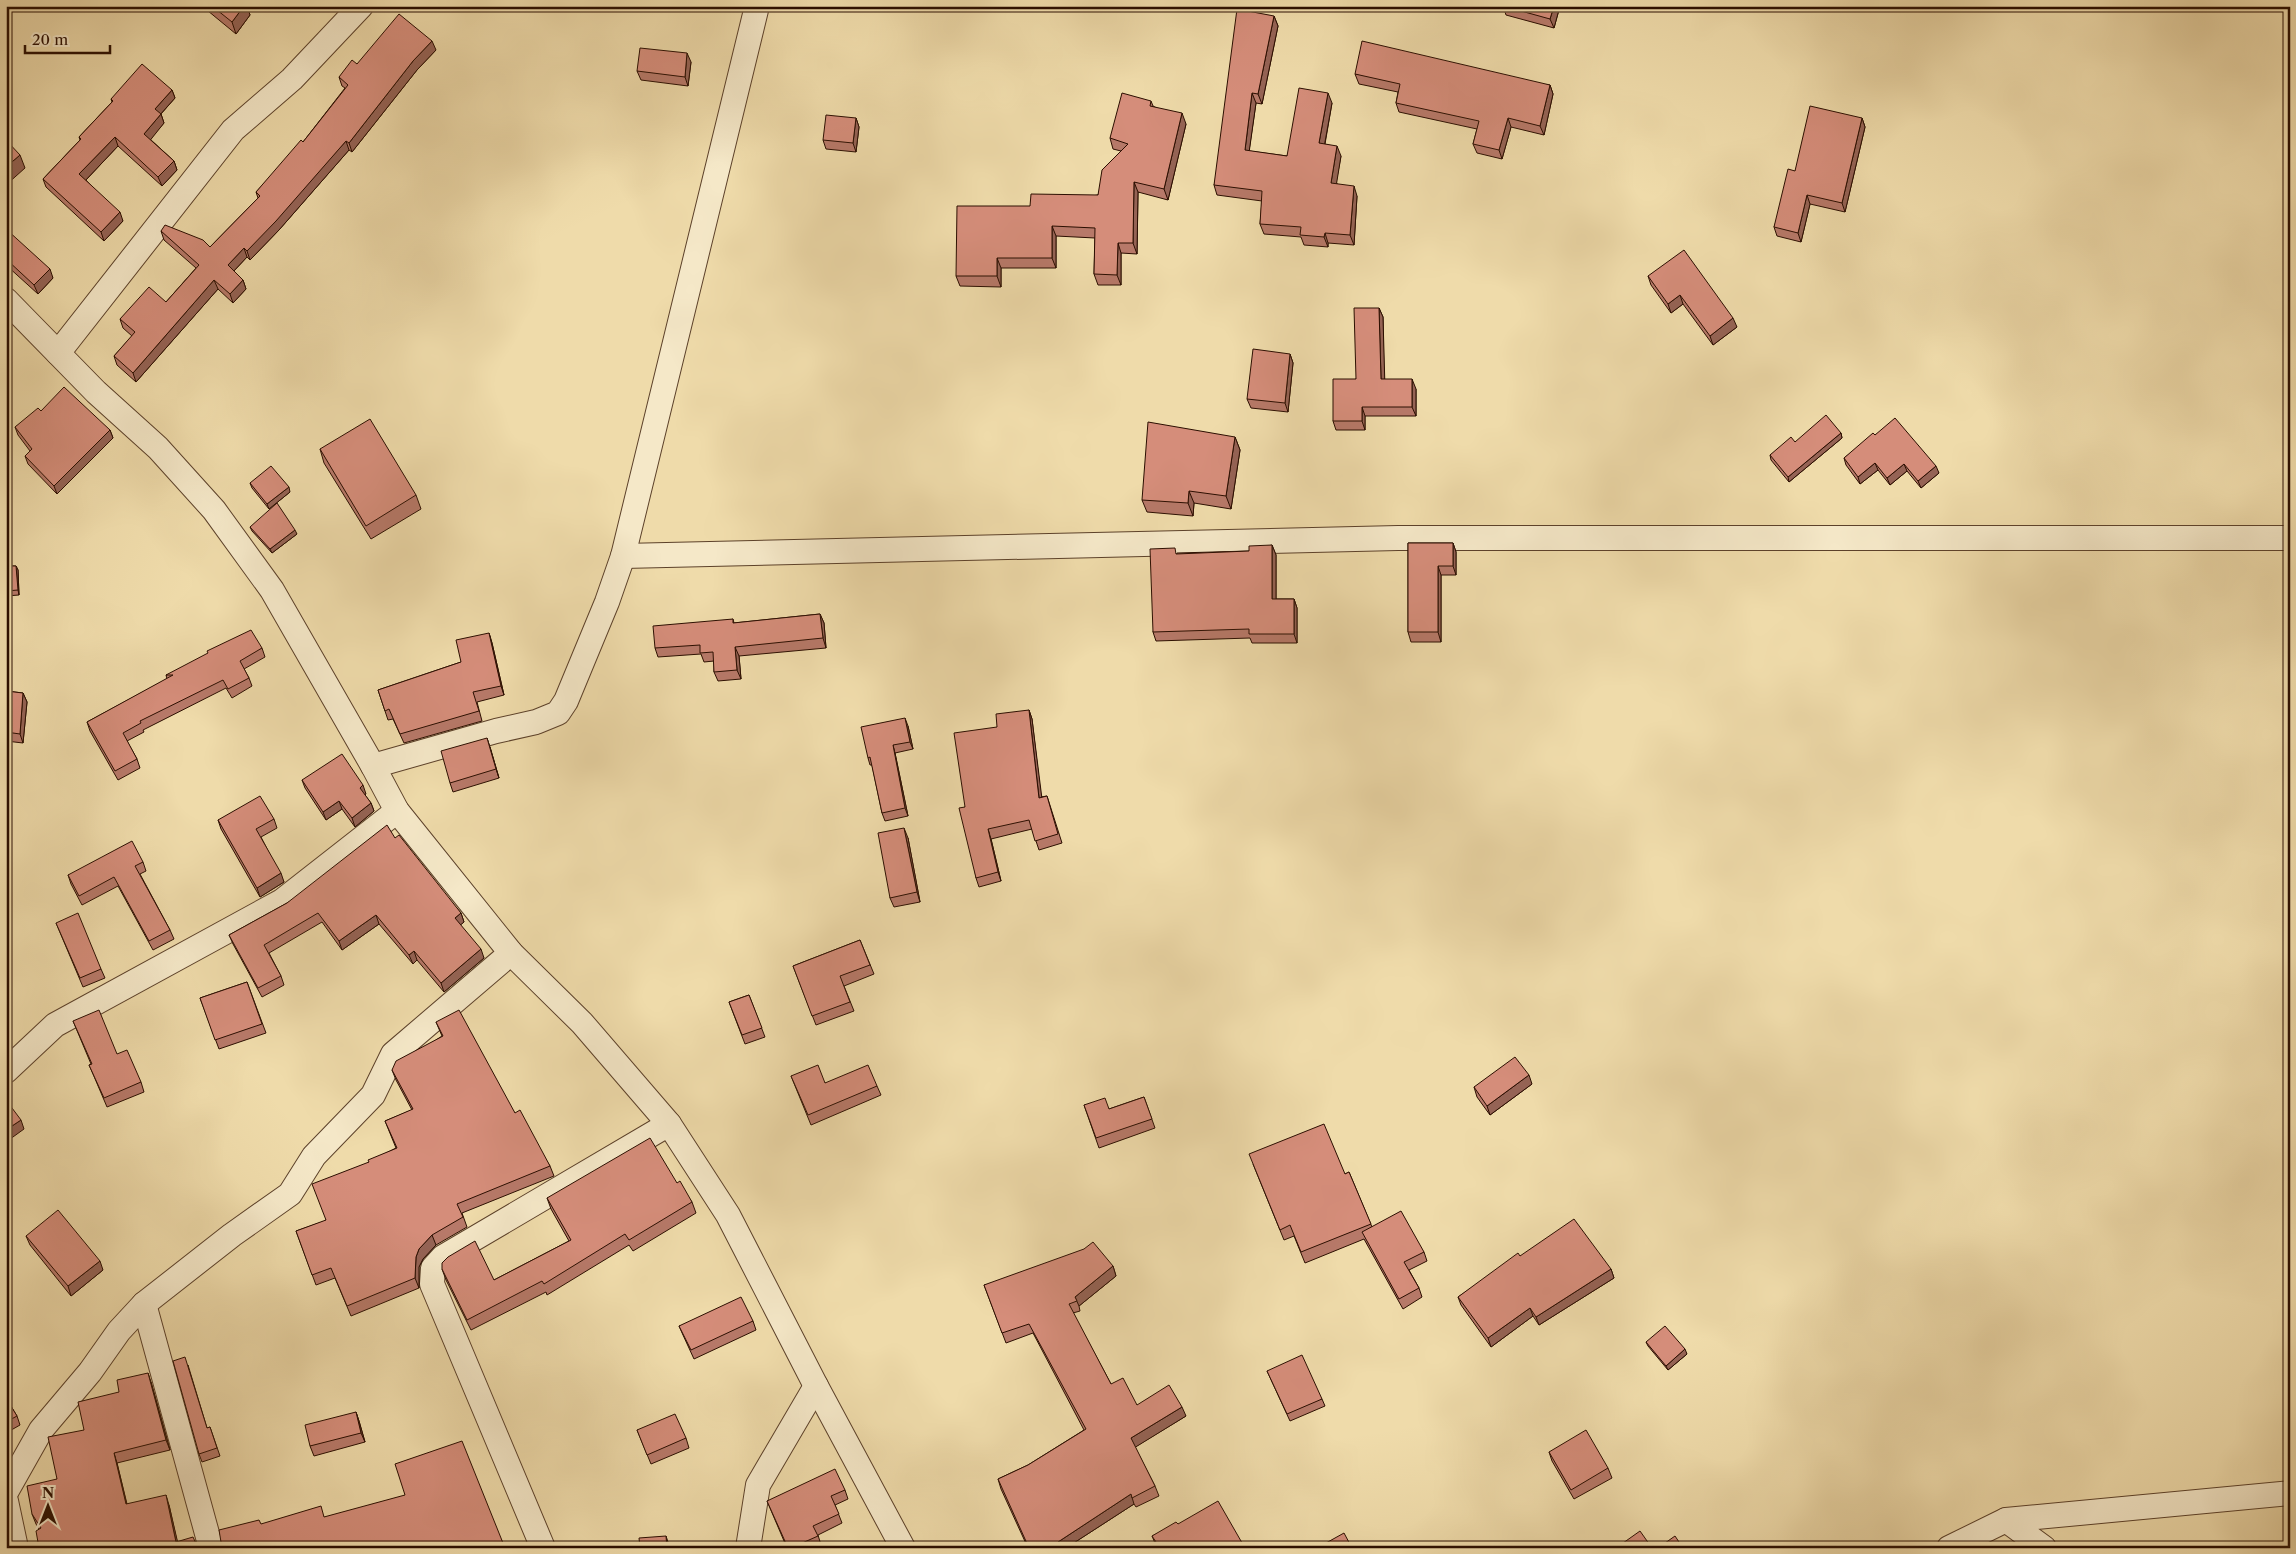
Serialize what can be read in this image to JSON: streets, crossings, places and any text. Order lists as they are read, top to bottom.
{
  "scale_bar": "20 m",
  "north": "top"
}
